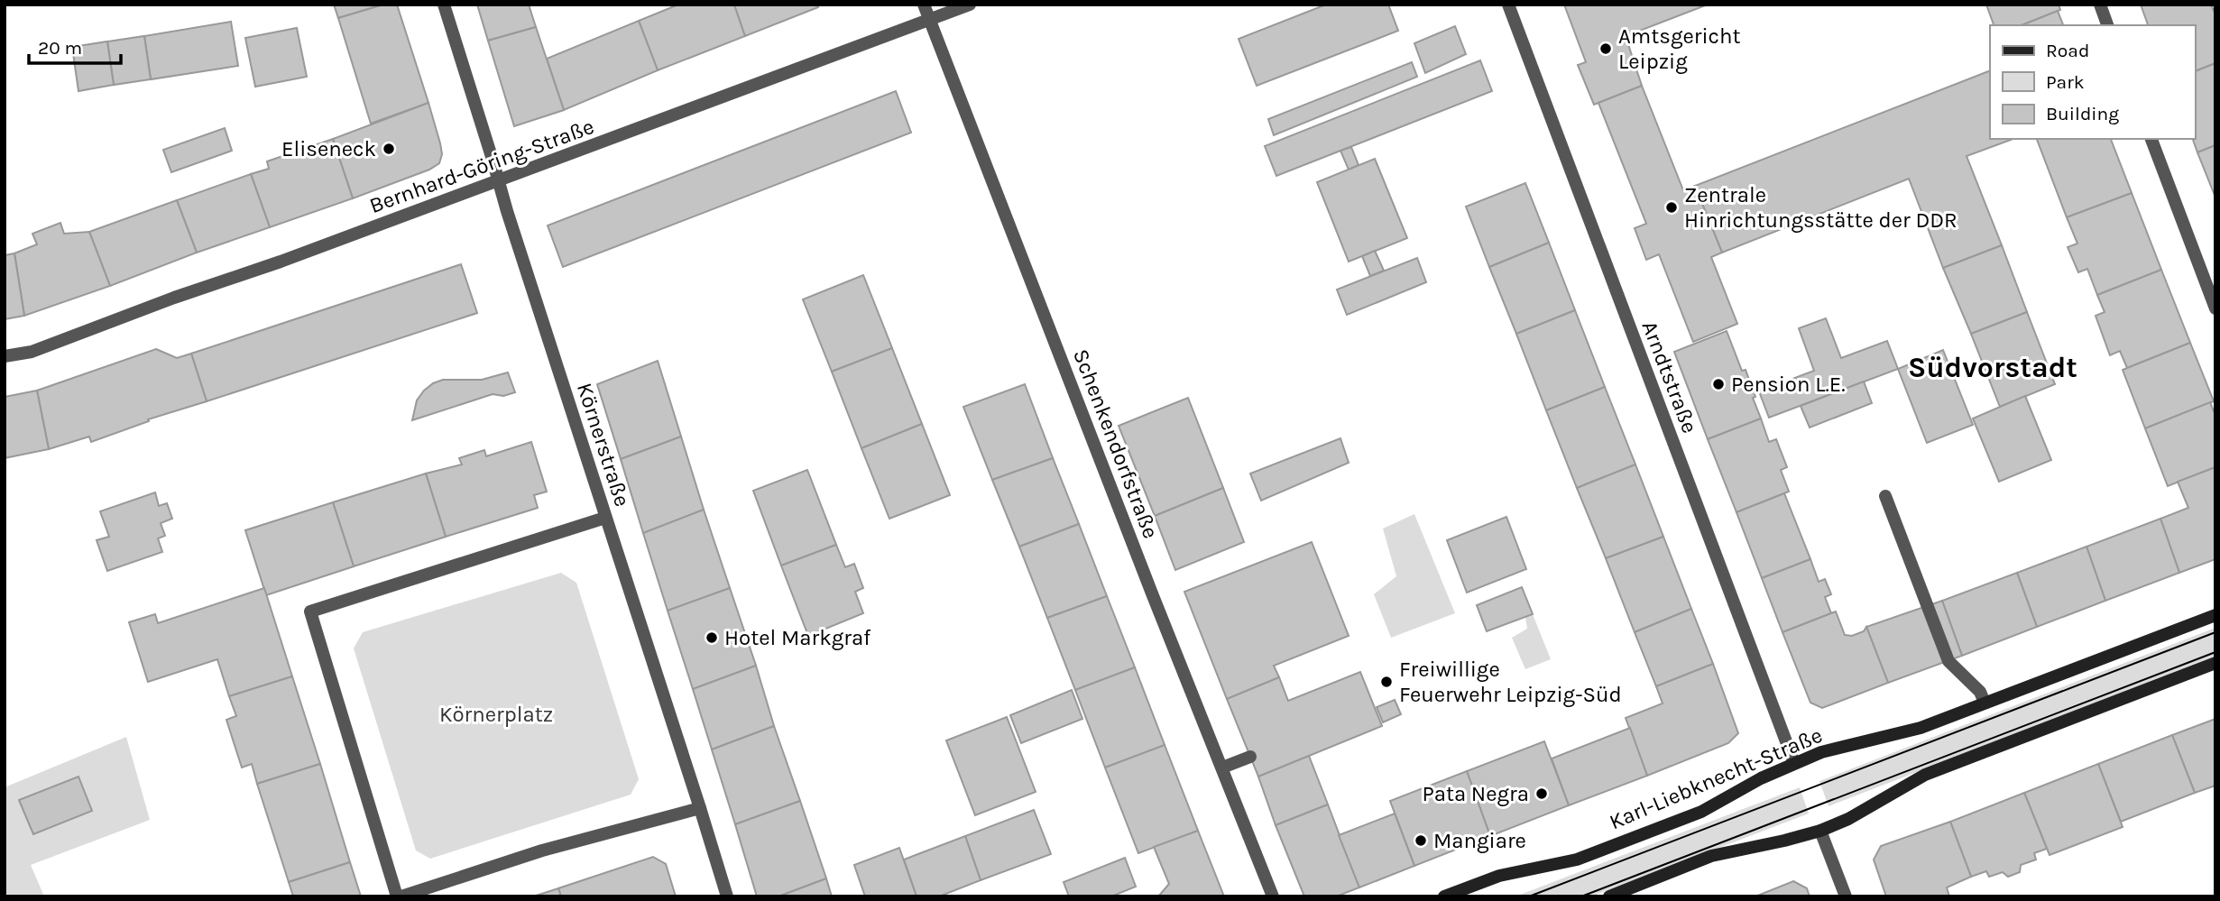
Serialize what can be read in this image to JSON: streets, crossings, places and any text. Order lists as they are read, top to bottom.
{
  "streets": {
    "main road": ["Karl-Liebknecht-Straße"],
    "street": [
      "Bernhard-Göring-Straße",
      "Arndtstraße",
      "Schenkendorfstraße",
      "Körnerstraße"
    ]
  },
  "crossings": [
    ["Bernhard-Göring-Straße", "Schenkendorfstraße"],
    ["Bernhard-Göring-Straße", "Körnerstraße"],
    ["Arndtstraße", "Karl-Liebknecht-Straße"]
  ],
  "districts": ["Südvorstadt"],
  "parks": ["Körnerplatz"],
  "places": [
    "Amtsgericht Leipzig",
    "Eliseneck",
    "Zentrale Hinrichtungsstätte der DDR",
    "Pension L.E.",
    "Hotel Markgraf",
    "Freiwillige Feuerwehr Leipzig-Süd",
    "Pata Negra",
    "Mangiare"
  ],
  "legend": ["Road", "Park", "Building"],
  "scale_bar": "20 m"
}
